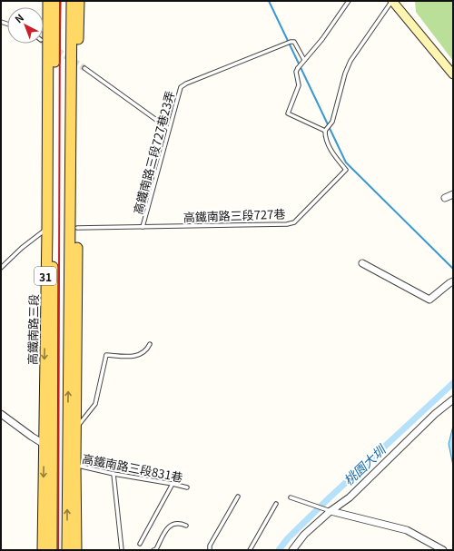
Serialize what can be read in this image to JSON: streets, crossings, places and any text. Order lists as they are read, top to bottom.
{
  "streets": {
    "main road": ["31", "高鐵南路三段"],
    "lane": ["高鐵南路三段727巷23弄", "高鐵南路三段727巷", "高鐵南路三段831巷"]
  },
  "crossings": [
    ["高鐵南路三段727巷23弄", "高鐵南路三段727巷"]
  ],
  "water": ["桃園大圳"],
  "north": "top left"
}
